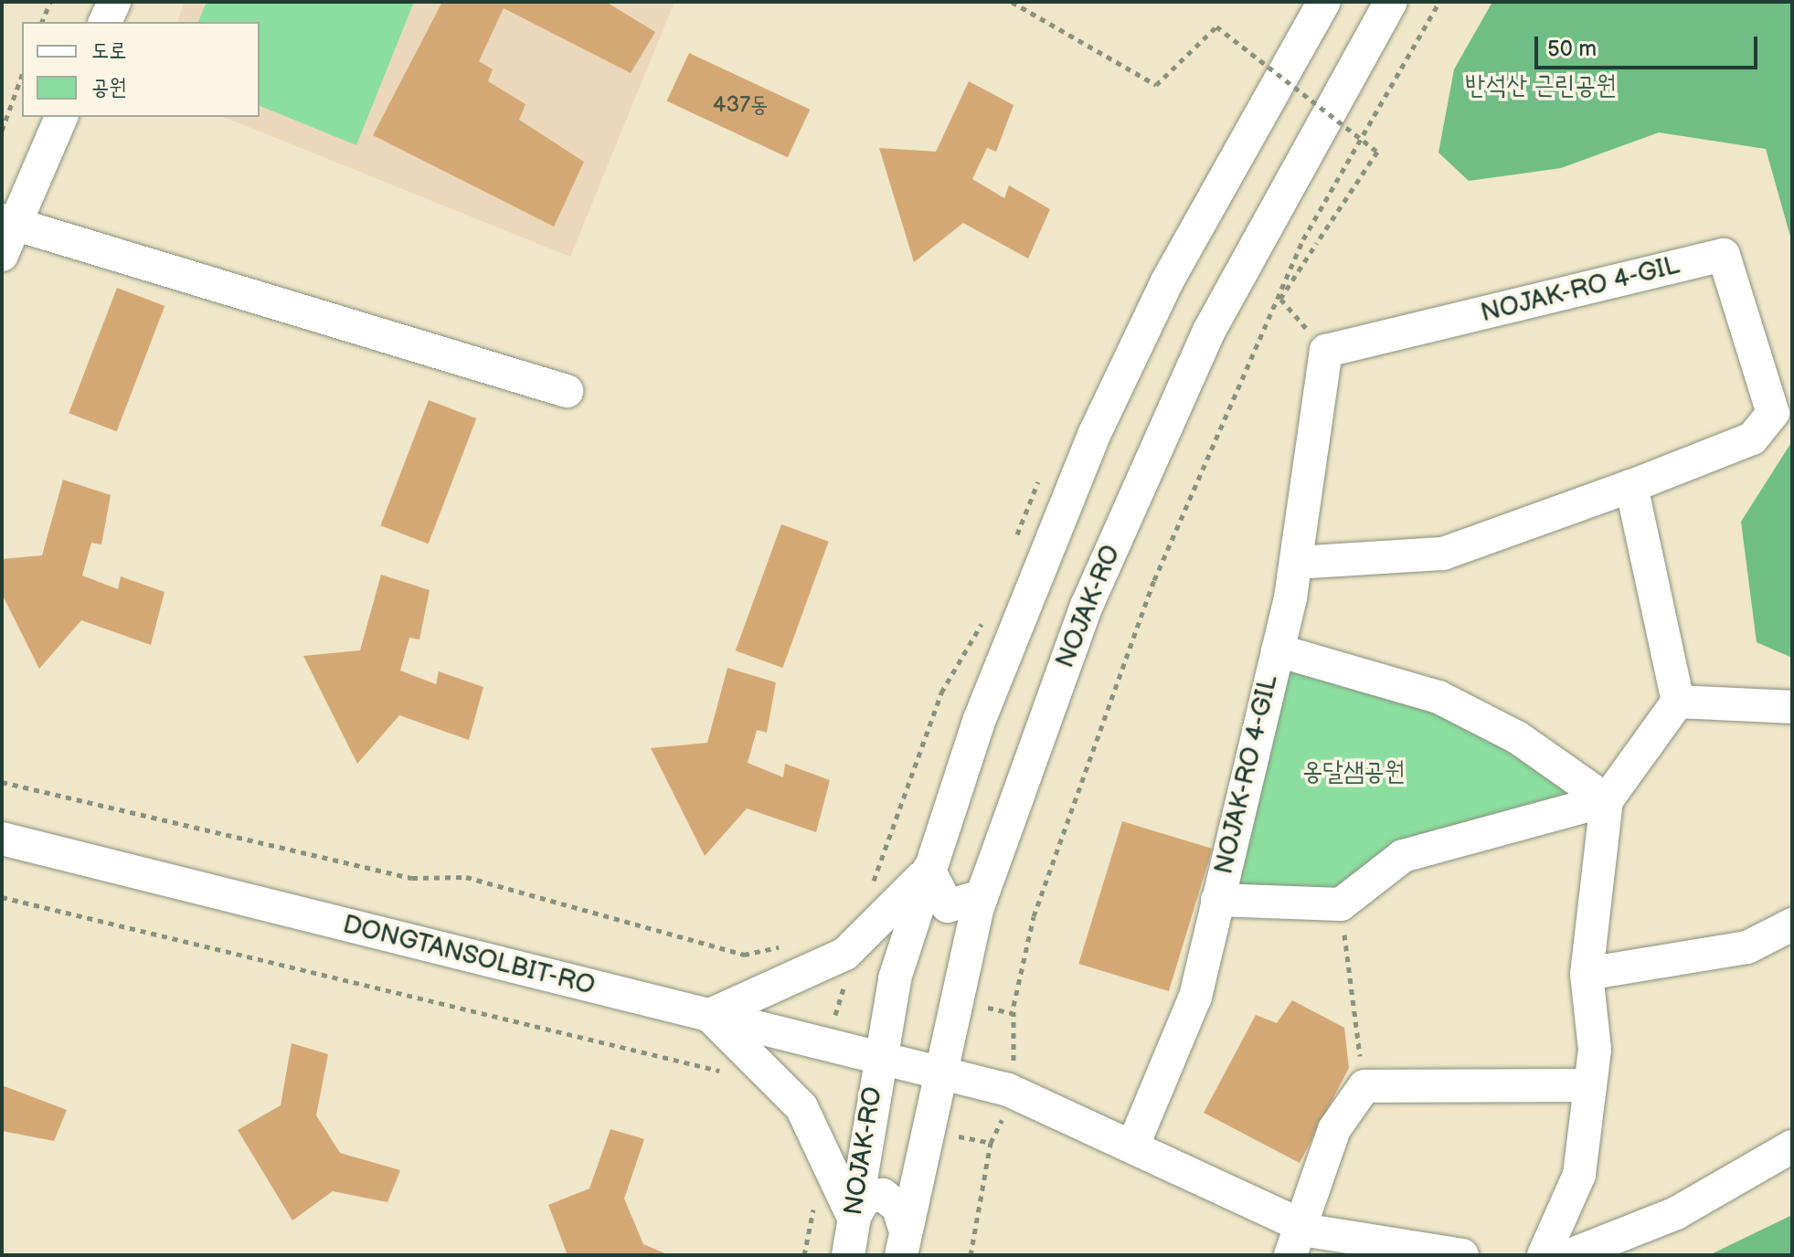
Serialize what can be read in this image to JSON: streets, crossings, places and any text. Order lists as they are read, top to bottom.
{
  "streets": {
    "street": ["NOJAK-RO 4-GIL", "NOJAK-RO", "DONGTANSOLBIT-RO"]
  },
  "crossings": [
    ["NOJAK-RO", "DONGTANSOLBIT-RO"]
  ],
  "parks": ["반석산 근린공원", "옹달샘공원"],
  "house_numbers": ["437동"],
  "legend": ["도로", "공원"],
  "scale_bar": "50 m"
}
